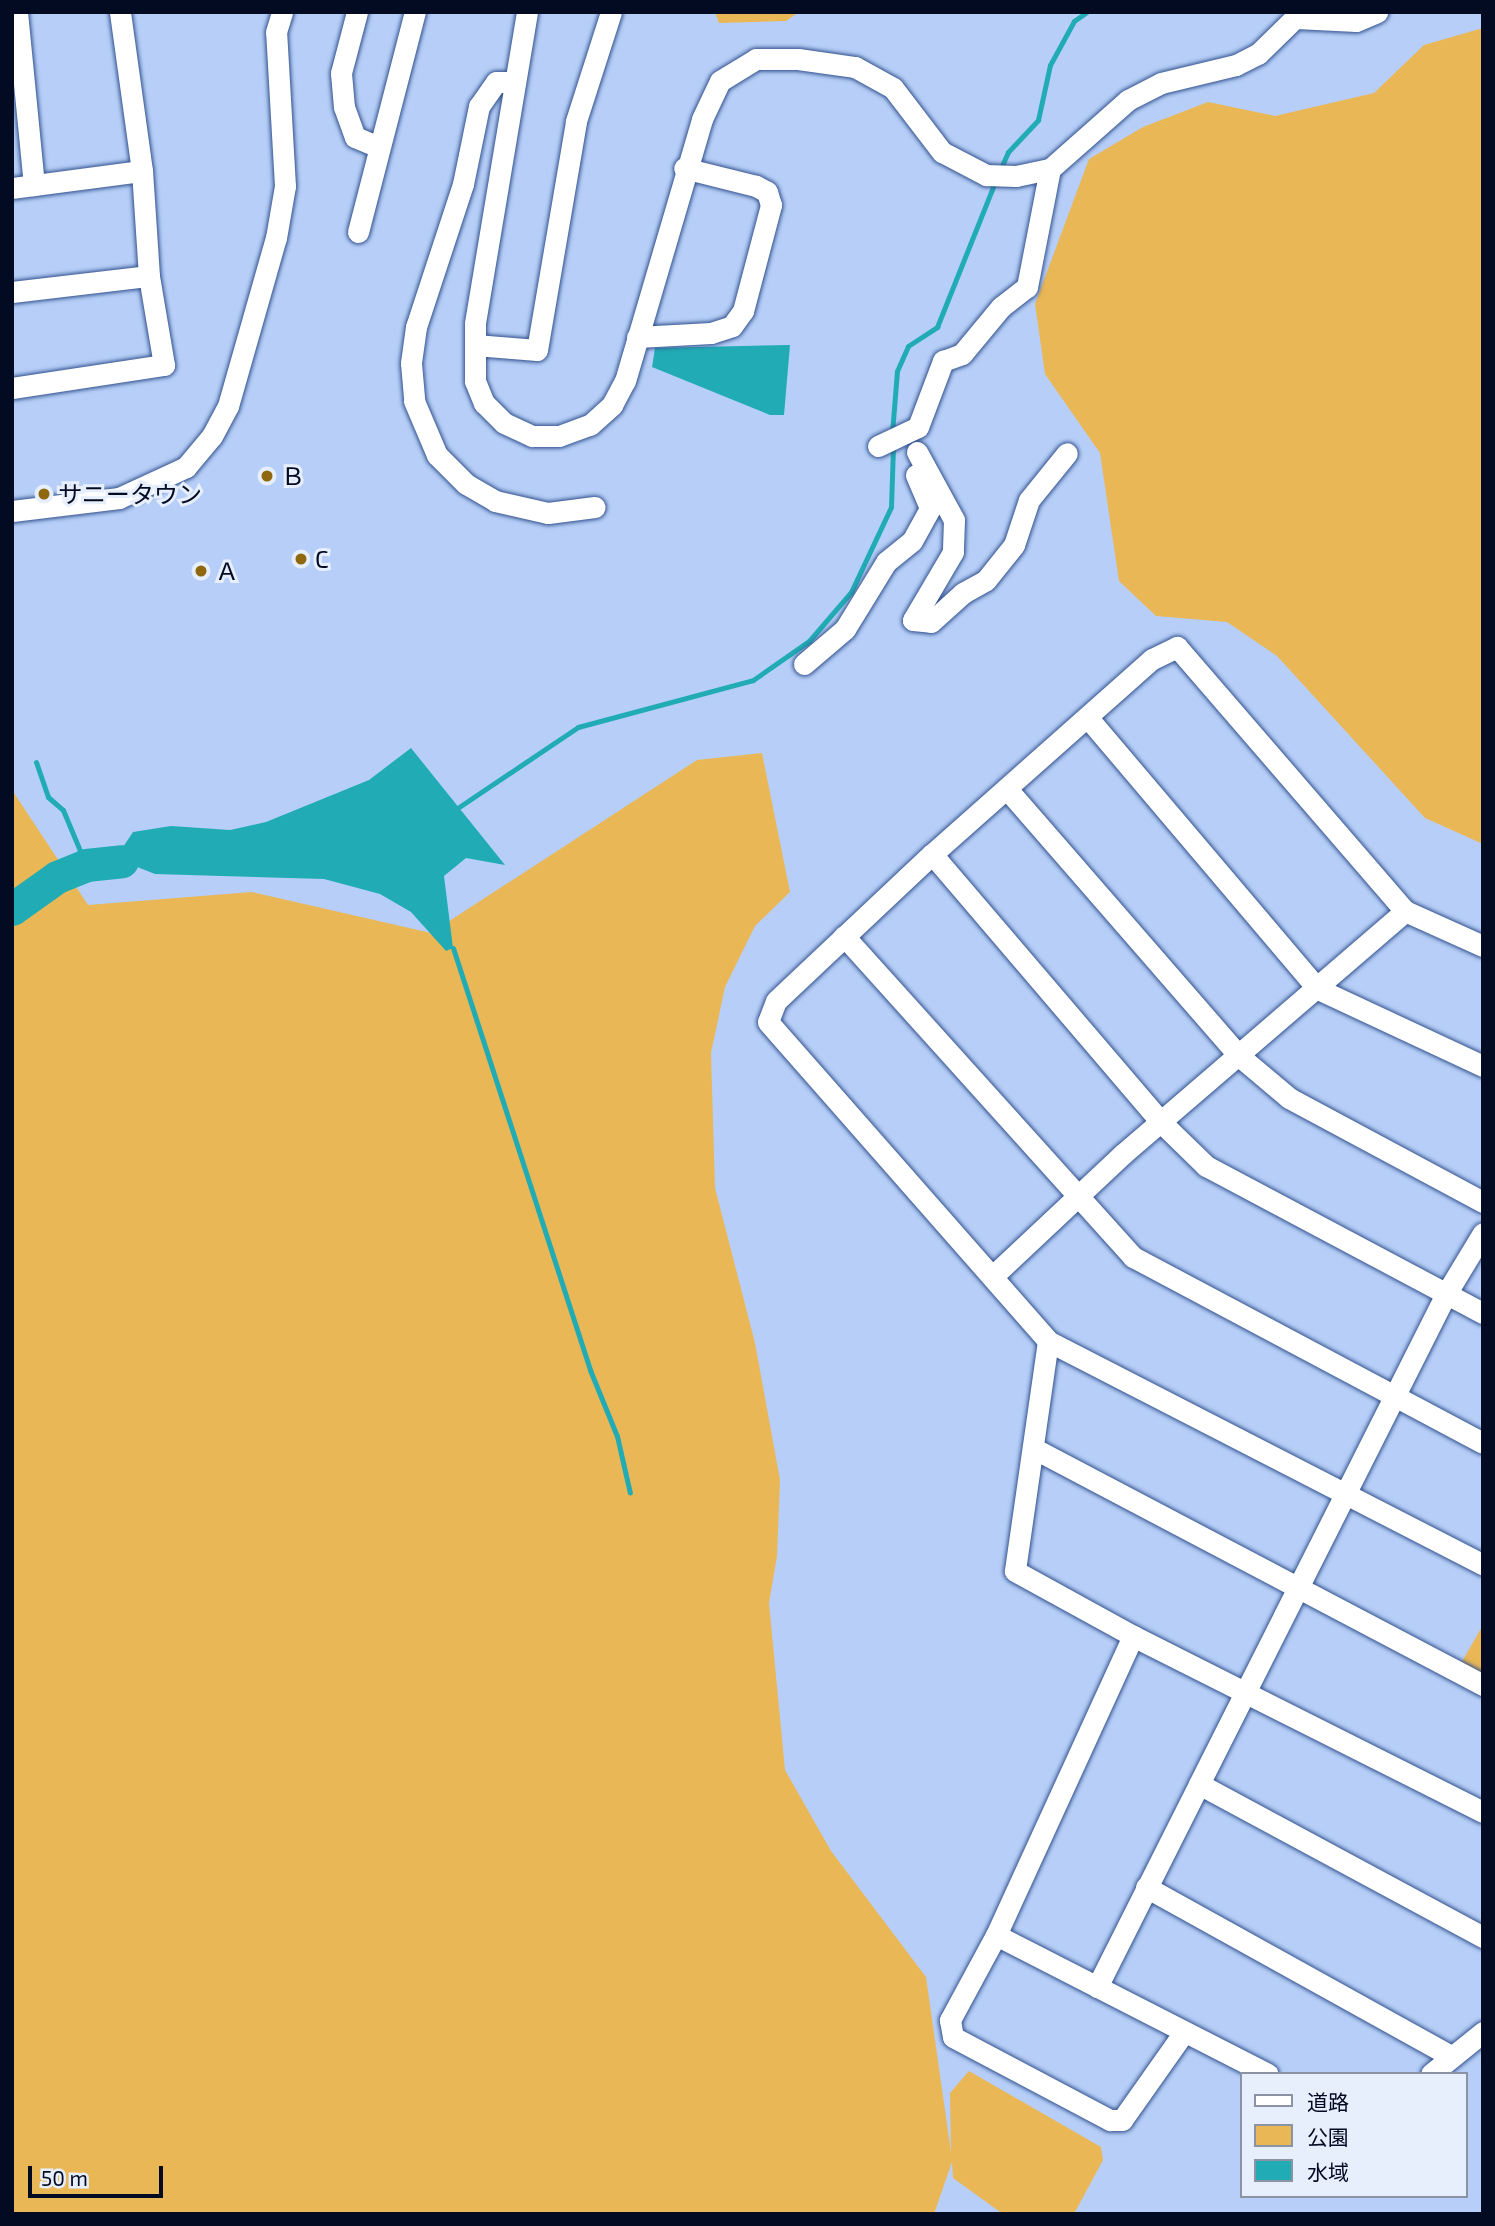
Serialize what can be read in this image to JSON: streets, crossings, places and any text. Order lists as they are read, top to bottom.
{
  "places": [
    "Ｂ",
    "サニータウン",
    "C",
    "Ａ"
  ],
  "legend": ["道路", "公園", "水域"],
  "scale_bar": "50 m"
}
